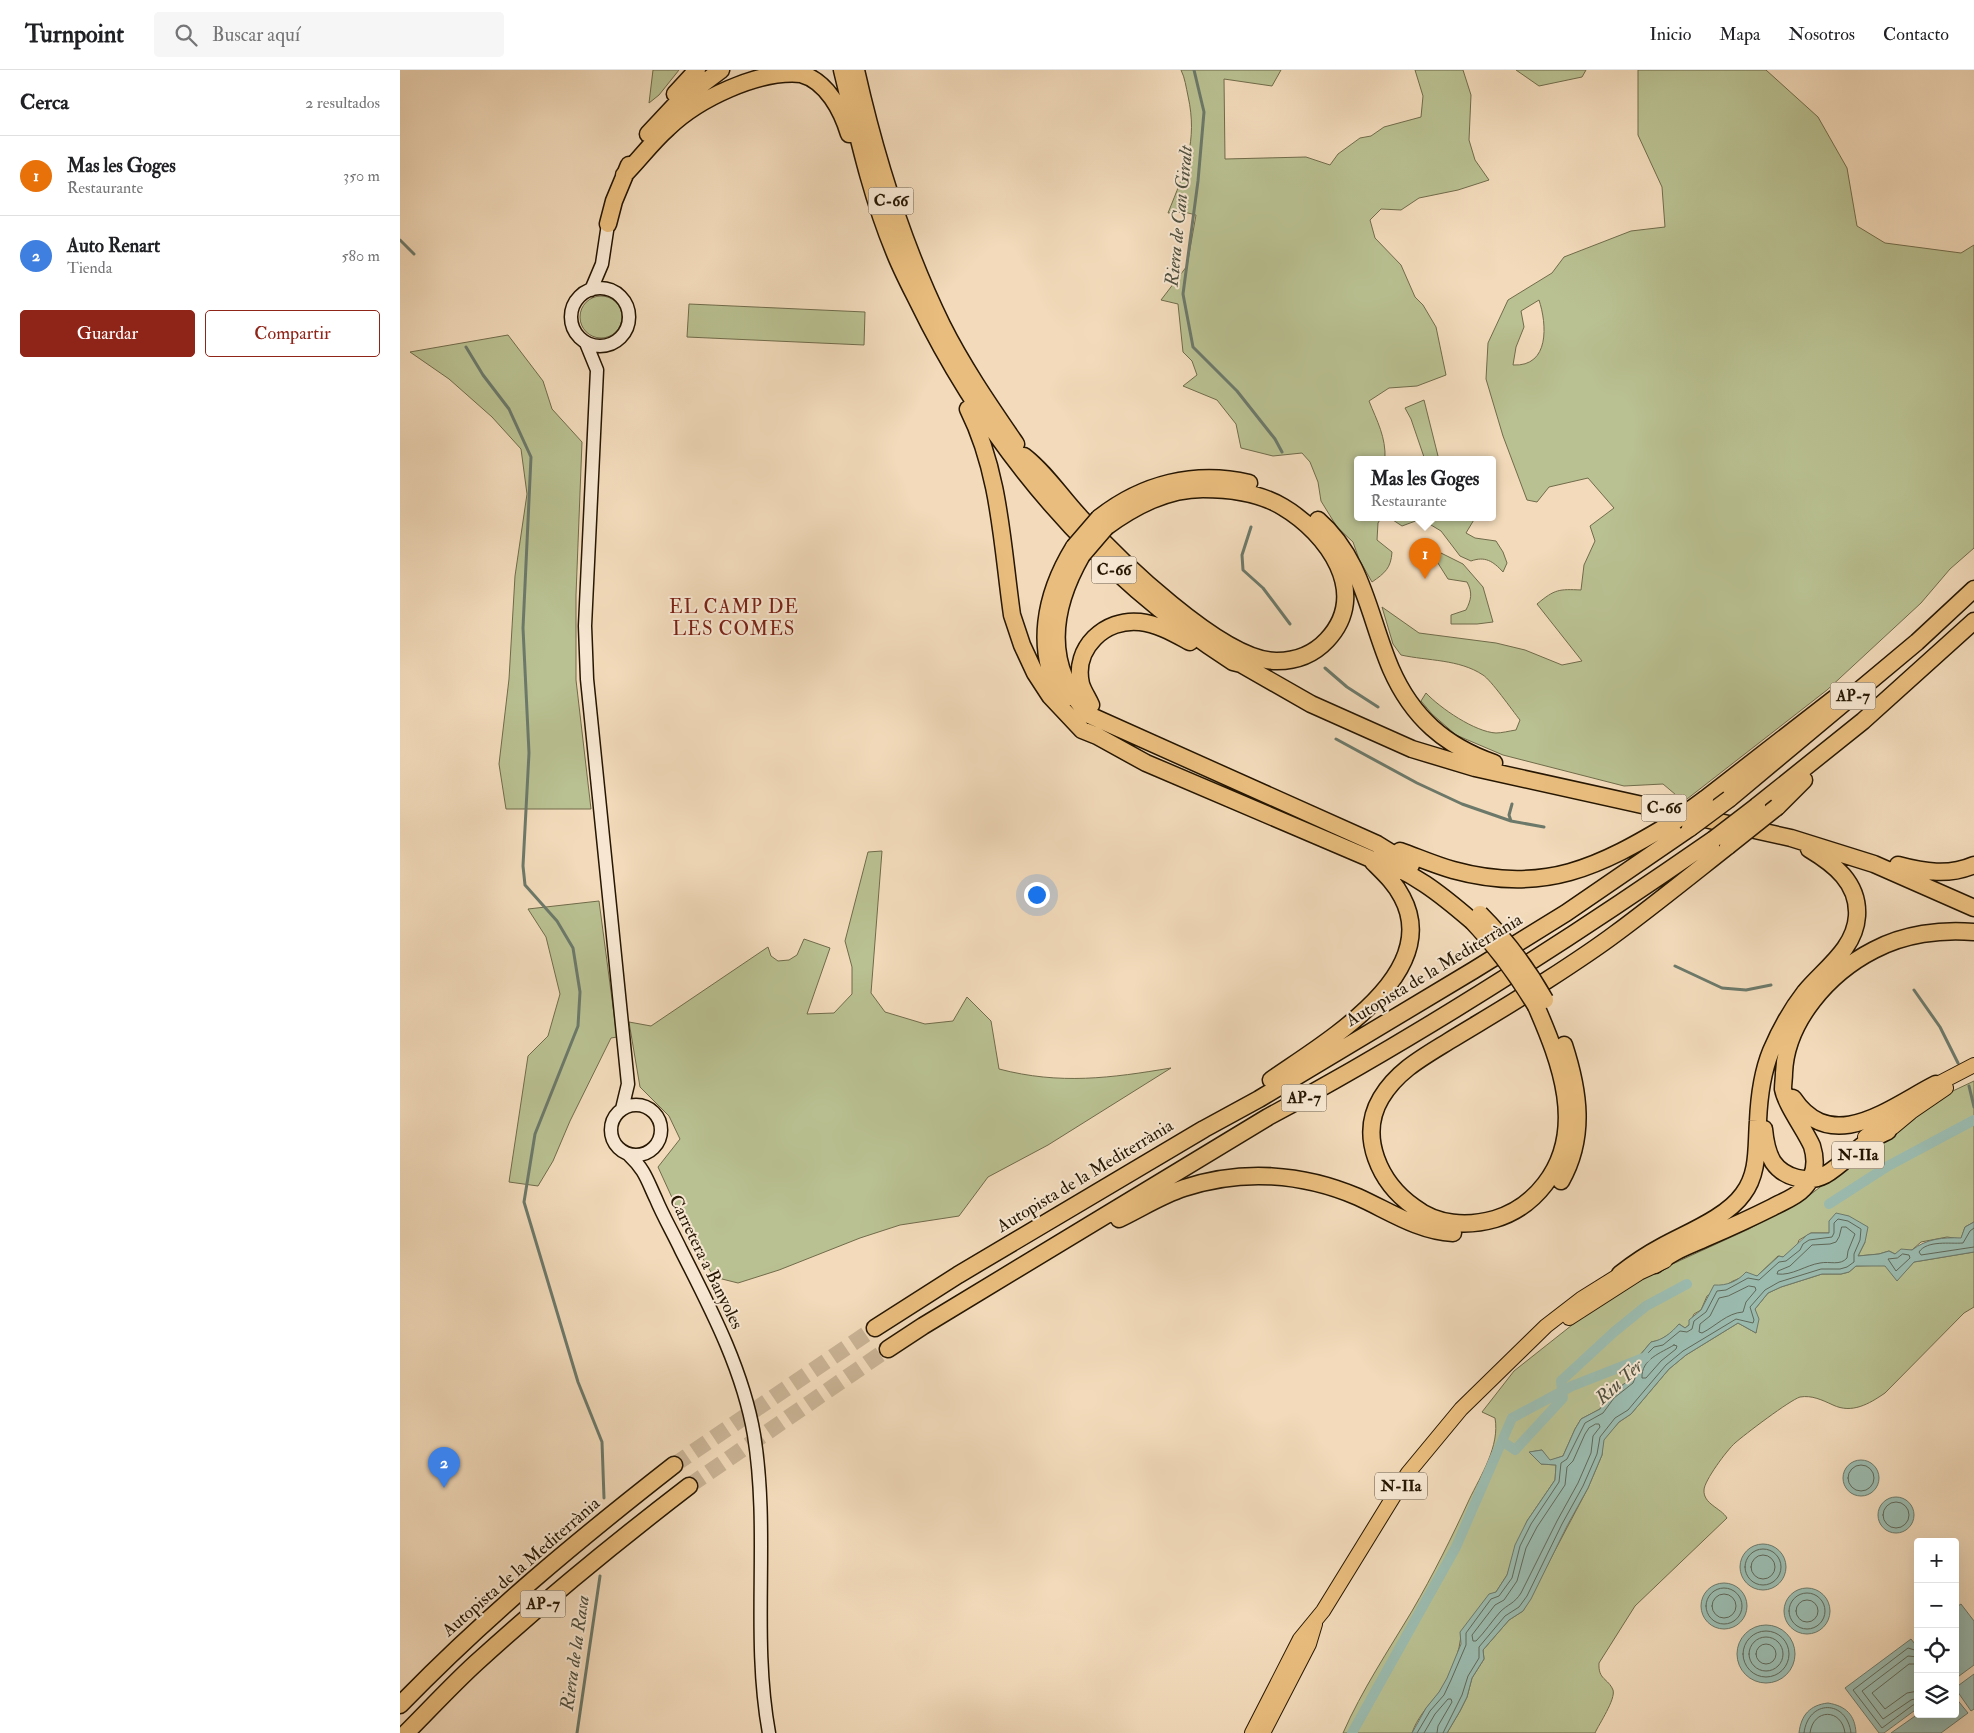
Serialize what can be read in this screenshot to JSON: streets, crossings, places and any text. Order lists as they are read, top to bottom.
{
  "streets": {
    "highway": ["C-66", "AP-7", "Autopista de la Mediterrània"],
    "main road": ["N-IIa"],
    "street": ["Carretera a Banyoles"]
  },
  "districts": ["EL CAMP DE LES COMES"],
  "water": ["Riera de Can Giralt", "Riu Ter", "Riera de la Rasa"],
  "page": {
    "header": "Turnpoint",
    "search": "Buscar aquí",
    "nav": [
      "Inicio",
      "Mapa",
      "Nosotros",
      "Contacto"
    ],
    "heading": ["Cerca", "2 resultados"],
    "list": [
      {
        "mark": "1",
        "name": "Mas les Goges",
        "note": "Restaurante",
        "value": "350 m"
      },
      {
        "mark": "2",
        "name": "Auto Renart",
        "note": "Tienda",
        "value": "580 m"
      }
    ],
    "buttons": ["Guardar", "Compartir"],
    "popup": ["Mas les Goges", "Restaurante"],
    "pins": ["1", "2"],
    "map_buttons": ["+", "−"]
  }
}
